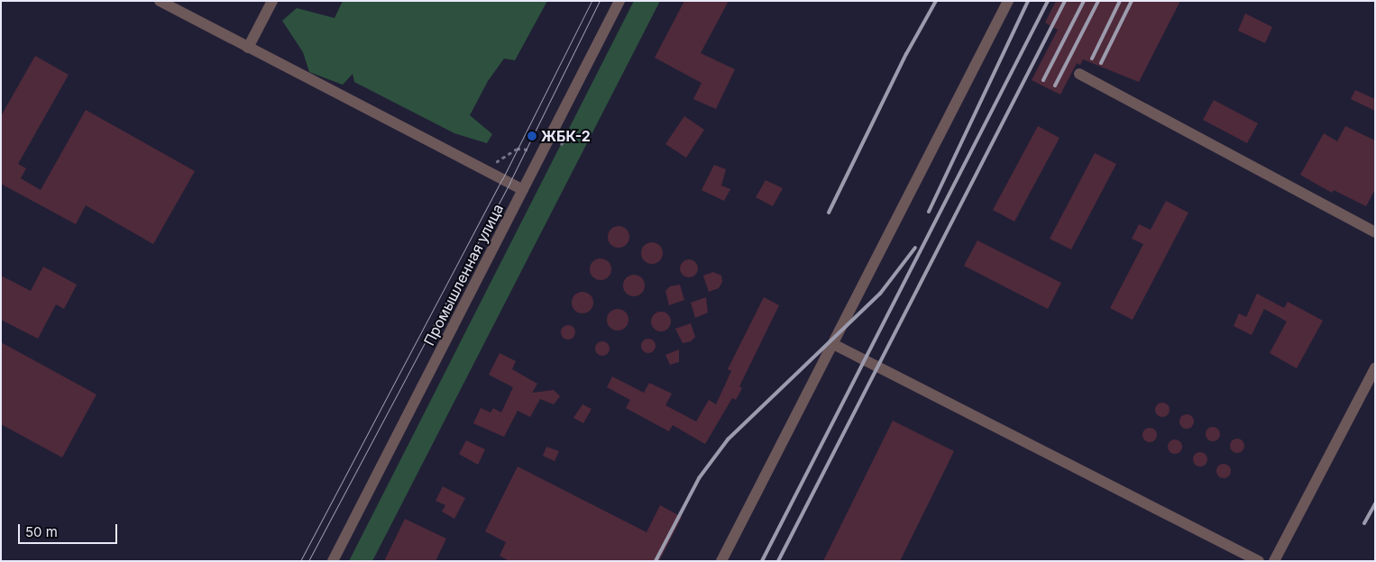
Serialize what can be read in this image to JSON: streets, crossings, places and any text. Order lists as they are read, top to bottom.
{
  "streets": {
    "street": ["Промышленная улица"]
  },
  "places": ["ЖБК-2"],
  "scale_bar": "50 m"
}
